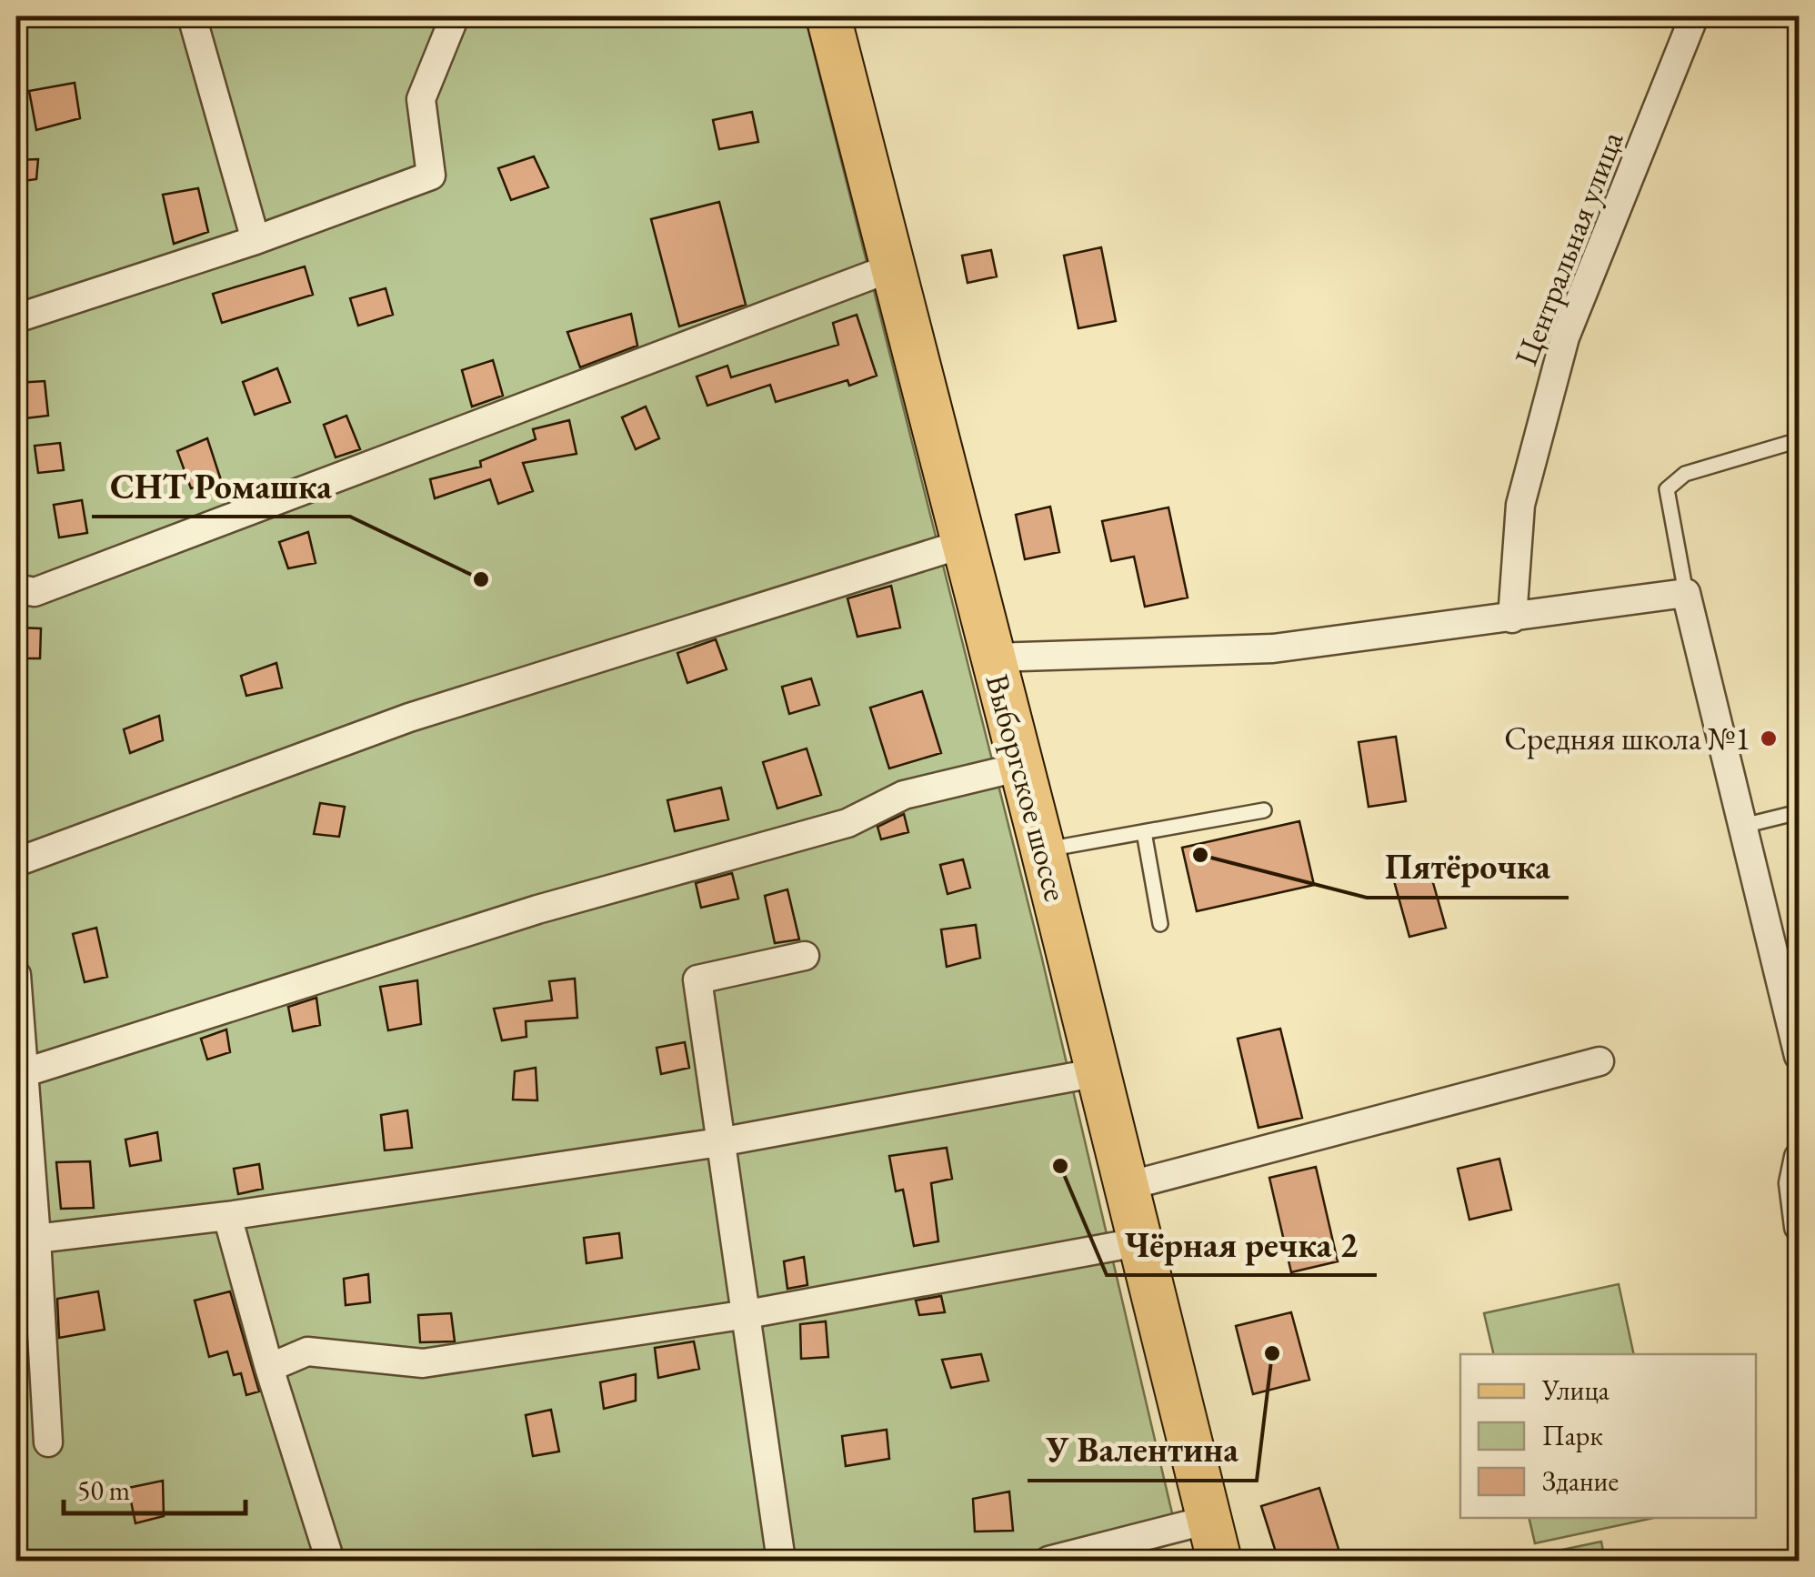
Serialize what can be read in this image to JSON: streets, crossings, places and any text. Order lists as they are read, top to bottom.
{
  "streets": {
    "main road": ["Выборгское шоссе"],
    "street": ["Центральная улица"]
  },
  "places": [
    "СНТ Ромашка",
    "Средняя школа №1",
    "Пятёрочка",
    "Чёрная речка 2",
    "У Валентина"
  ],
  "legend": ["Улица", "Парк", "Здание"],
  "scale_bar": "50 m"
}
